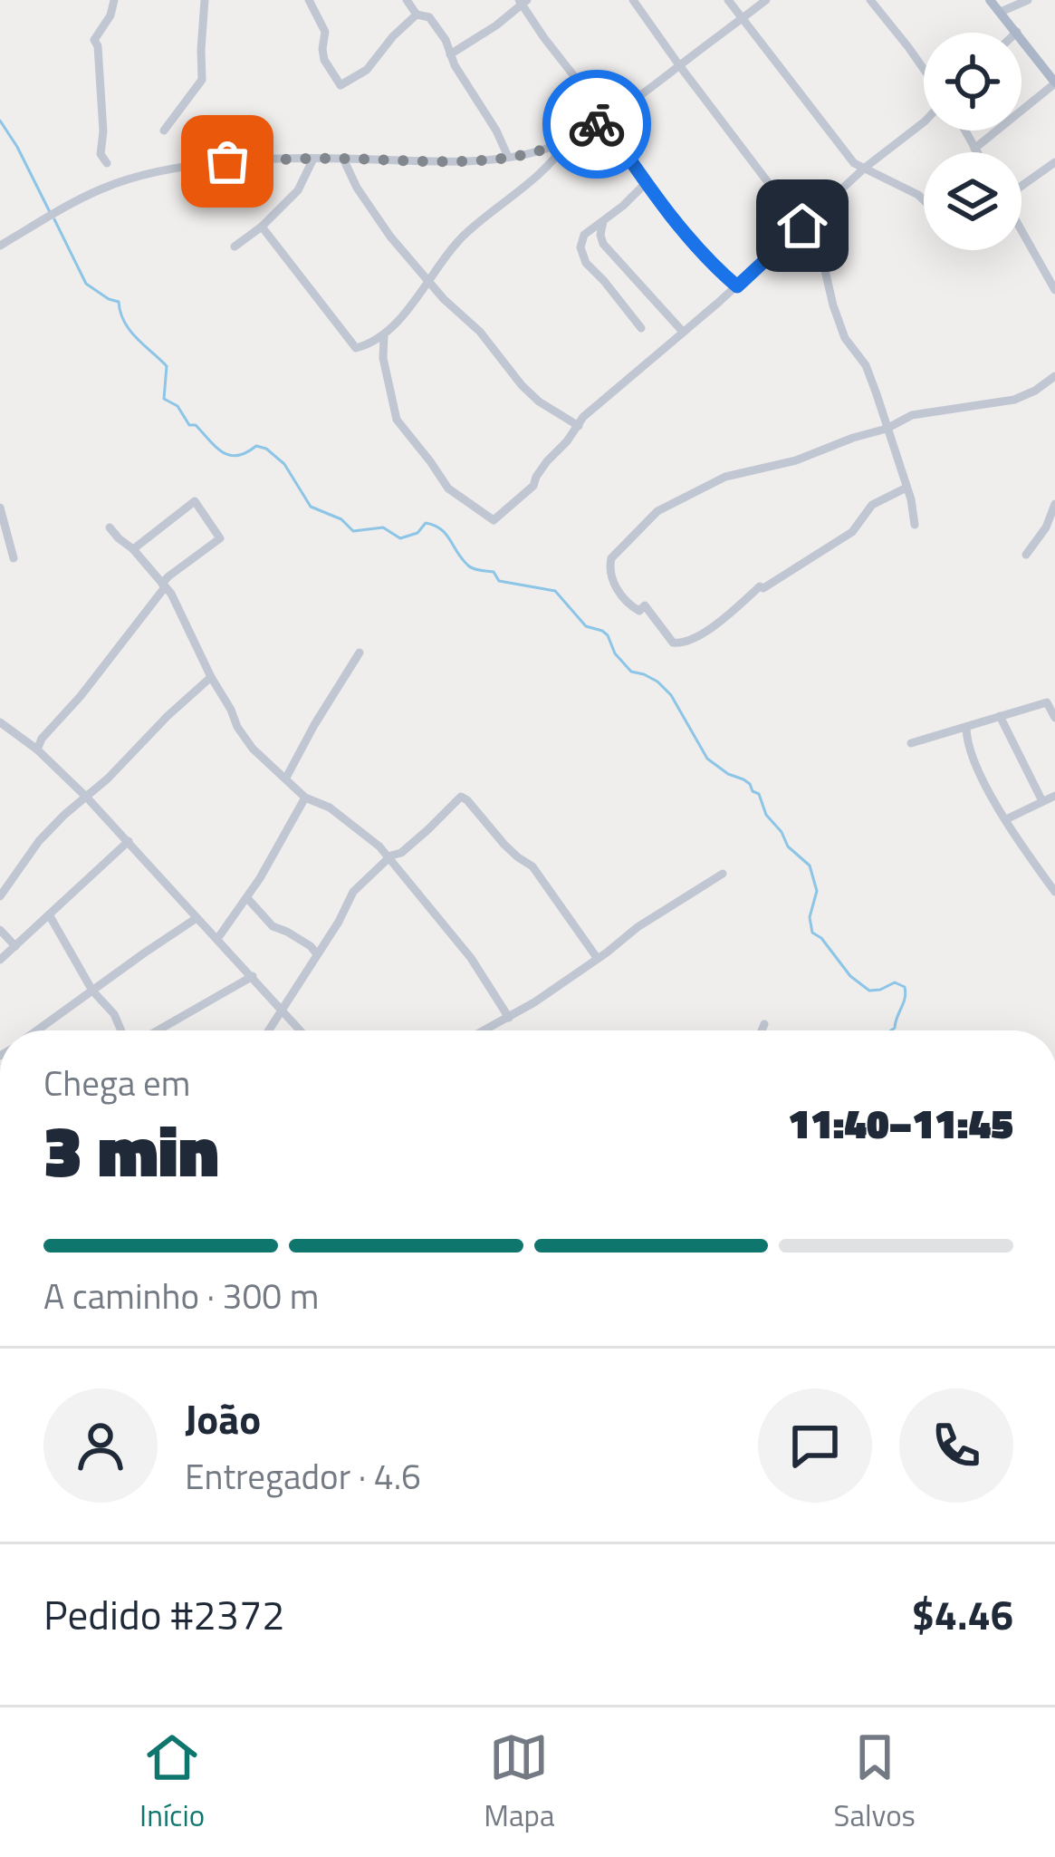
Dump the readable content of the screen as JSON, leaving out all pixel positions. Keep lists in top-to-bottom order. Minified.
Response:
{"page":{"heading":["3 min","Chega em","11:40–11:45"],"panel":["João","Entregador · 4.6","Pedido #2372","$4.46"],"bar":"A caminho · 300 m","tabs":["Início","Mapa","Salvos"]}}
